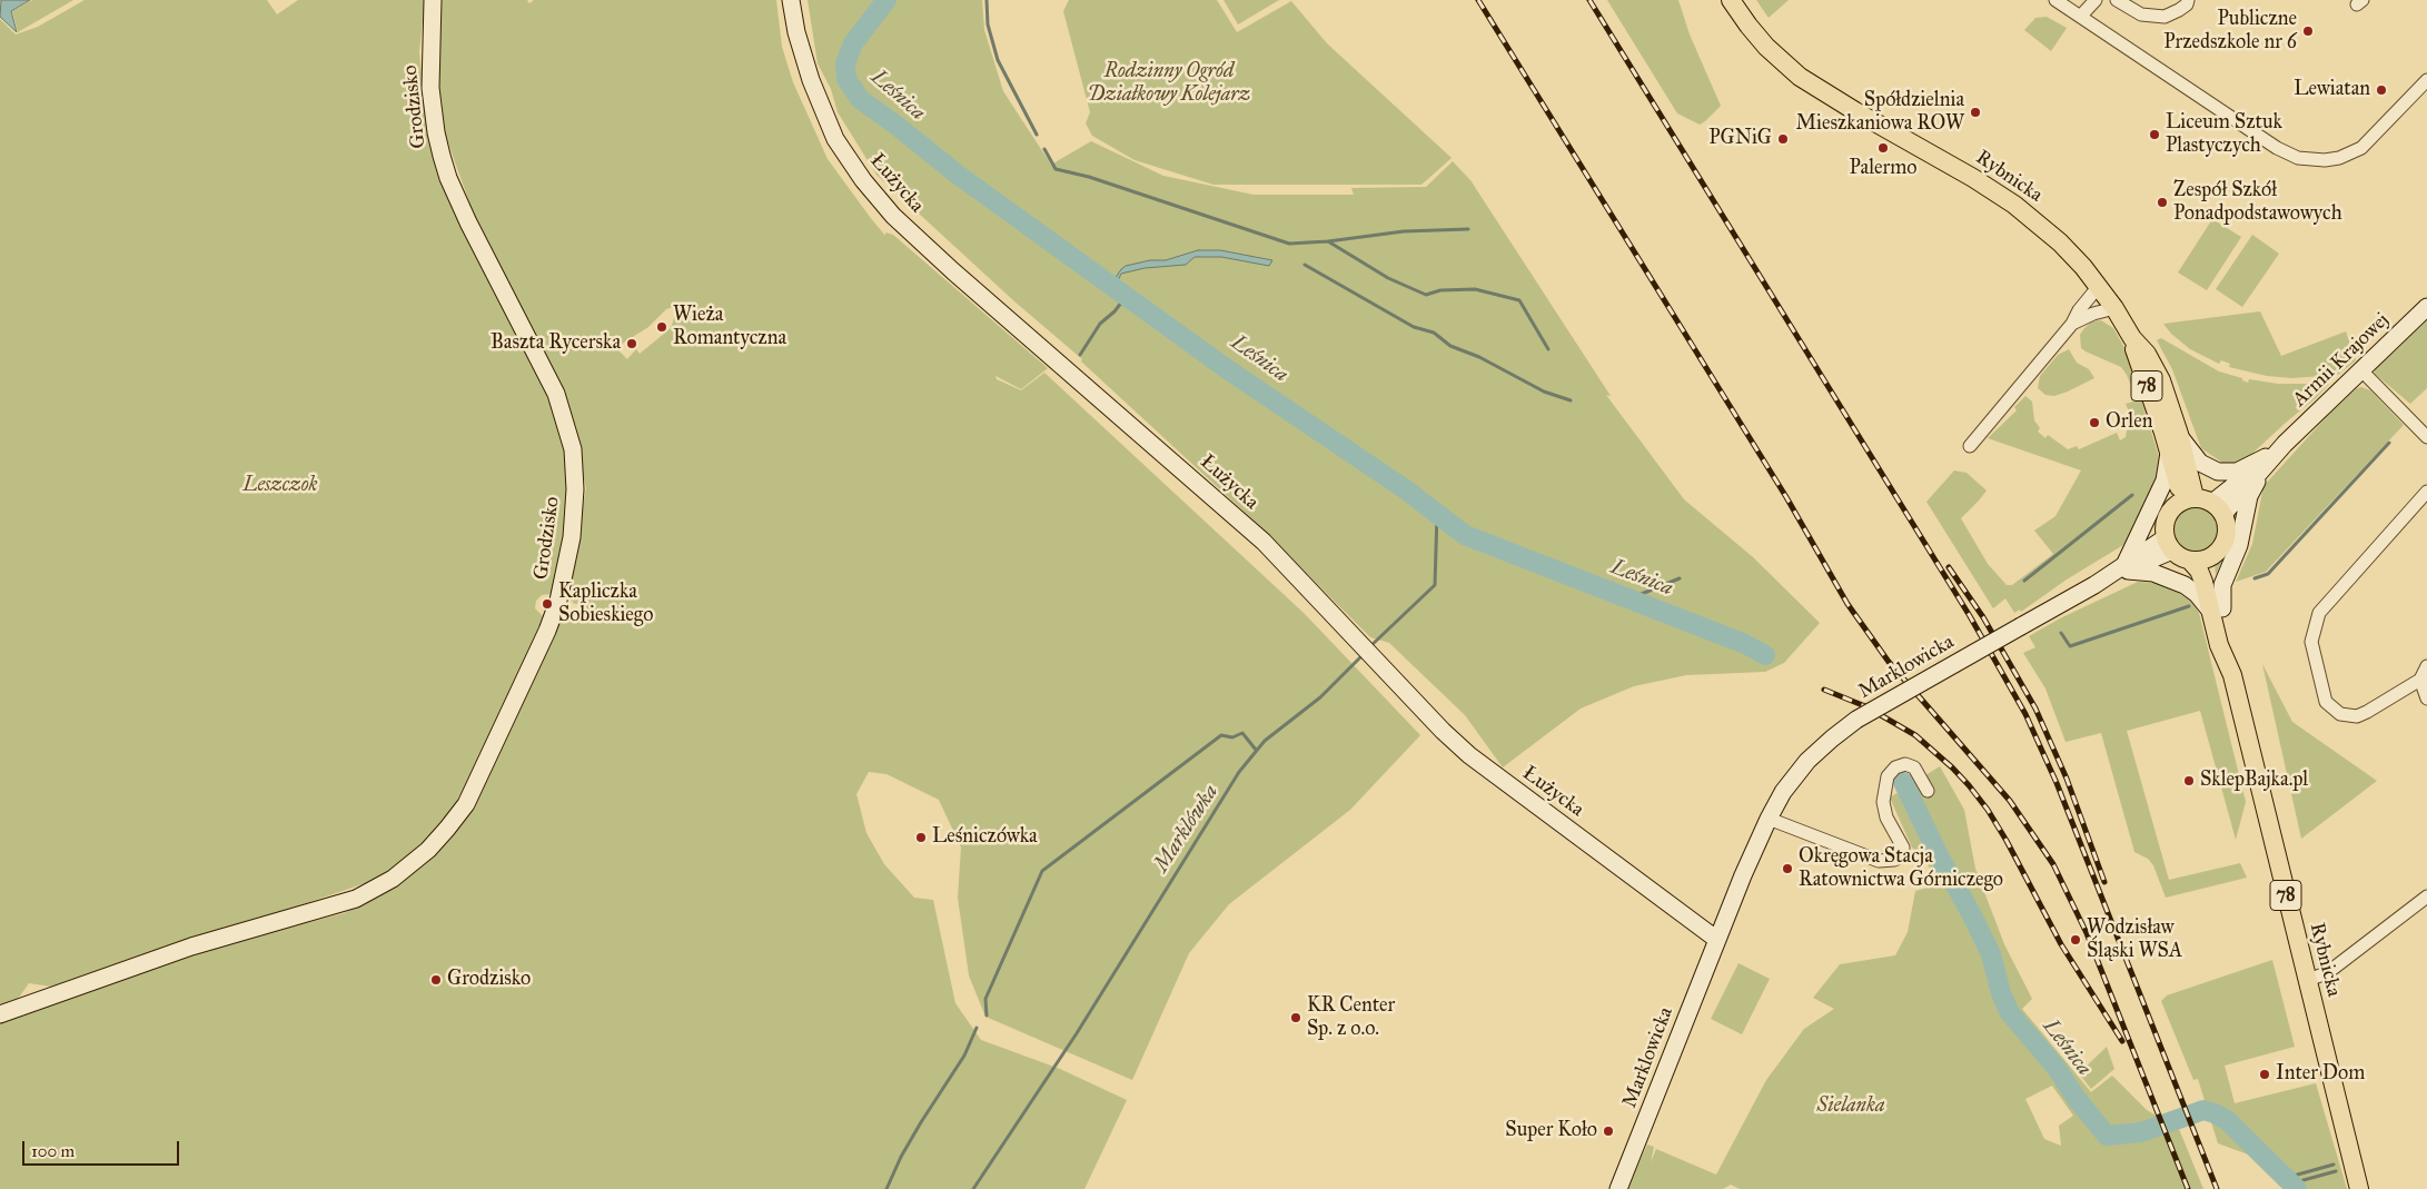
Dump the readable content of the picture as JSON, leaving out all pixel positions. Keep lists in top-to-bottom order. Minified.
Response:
{"streets":{"main road":["Grodzisko","Rybnicka","Łużycka","Armii Krajowej","78","Marklowicka"]},"crossings":[["Rybnicka","Armii Krajowej"],["Rybnicka","78"],["Rybnicka","Marklowicka"],["Łużycka","Marklowicka"],["Armii Krajowej","78"],["Armii Krajowej","Marklowicka"],["78","Marklowicka"]],"water":["Leśnica","Marklówka"],"parks":["Rodzinny Ogród Działkowy Kolejarz","Leszczok","Sielanka"],"places":["Publiczne Przedszkole nr 6","Lewiatan","Spółdzielnia Mieszkaniowa ROW","Liceum Sztuk Plastyczych","PGNiG","Palermo","Zespół Szkół Ponadpodstawowych","Wieża Romantyczna","Baszta Rycerska","Orlen","Kapliczka Sobieskiego","SklepBajka.pl","Leśniczówka","Okręgowa Stacja Ratownictwa Górniczego","Wodzisław Śląski WSA","Grodzisko","KR Center Sp. z o.o.","Inter Dom","Super Koło"],"scale_bar":"100 m"}
